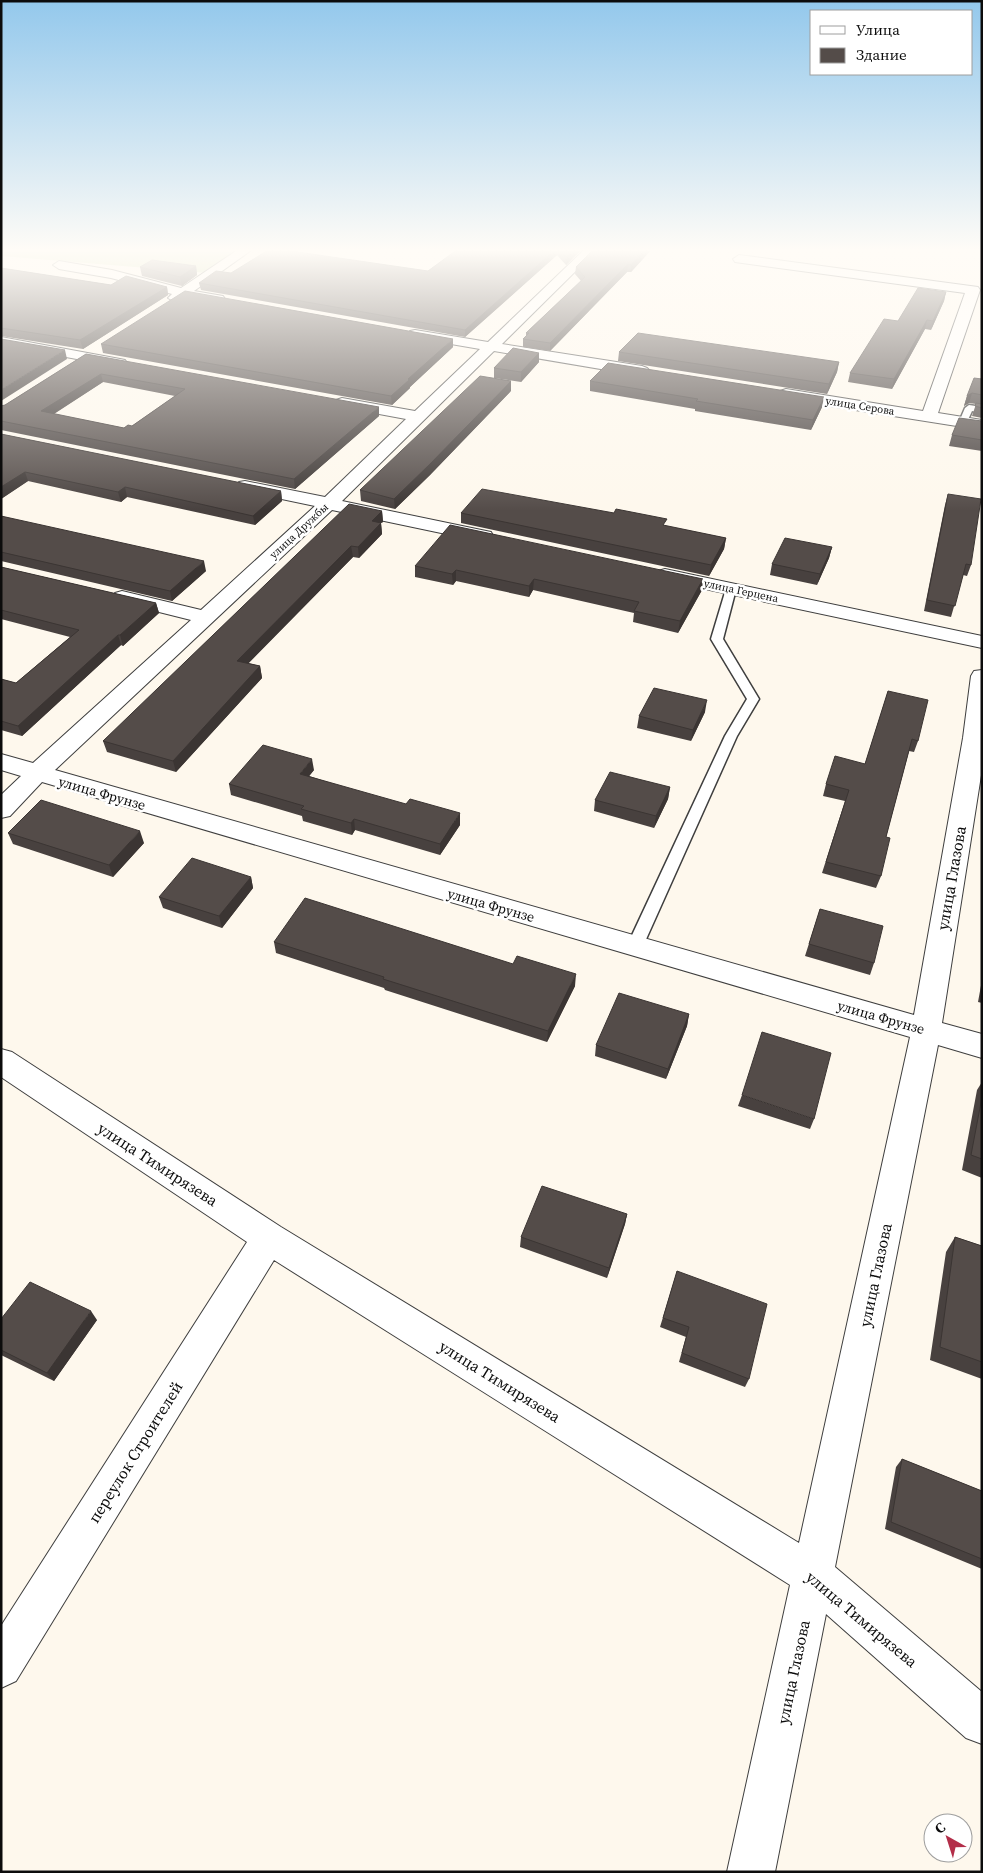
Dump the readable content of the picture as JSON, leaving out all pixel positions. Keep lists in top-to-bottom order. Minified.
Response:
{"streets":{"street":["улица Серова","улица Дружбы","улица Герцена","улица Фрунзе","улица Глазова","улица Тимирязева","переулок Строителей"]},"crossings":[["улица Дружбы","улица Фрунзе"],["улица Фрунзе","улица Глазова"],["улица Глазова","улица Тимирязева"],["улица Тимирязева","переулок Строителей"]],"legend":["Улица","Здание"],"north":"top left"}
